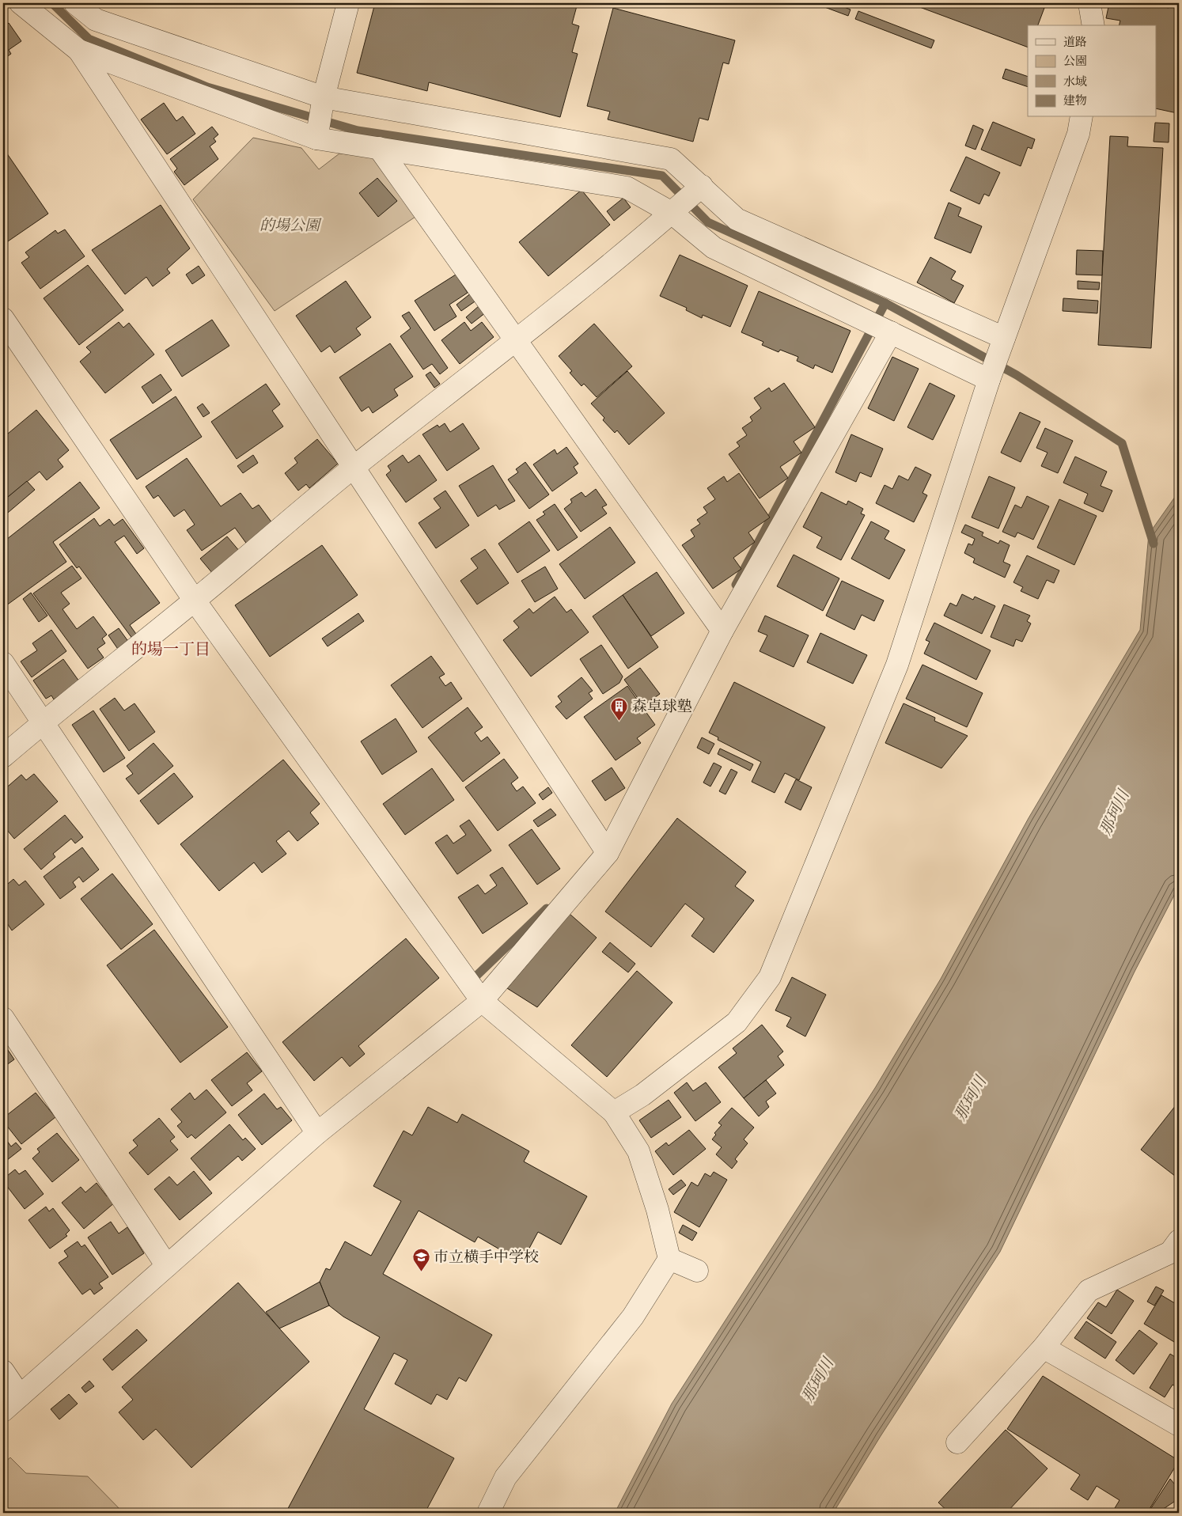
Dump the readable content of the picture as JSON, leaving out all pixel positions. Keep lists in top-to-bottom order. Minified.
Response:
{"districts":["的場一丁目"],"water":["那珂川"],"parks":["的場公園"],"places":{"building":["森卓球塾"],"school or university":["市立横手中学校"]},"legend":["道路","公園","水域","建物"]}
